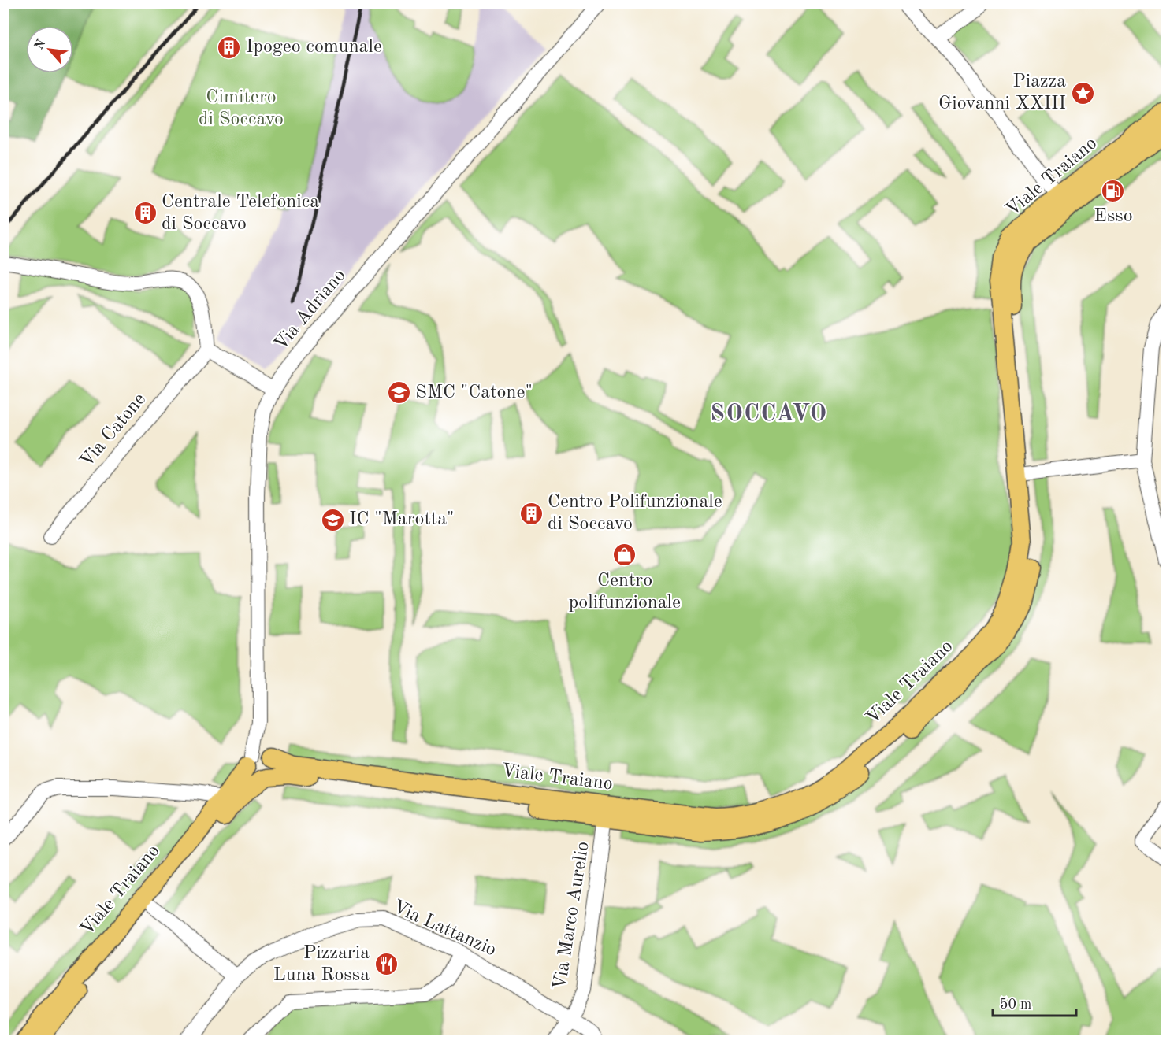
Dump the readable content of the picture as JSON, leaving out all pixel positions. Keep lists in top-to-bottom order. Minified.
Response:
{"streets":{"main road":["Viale Traiano"],"street":["Via Adriano","Via Catone","Via Marco Aurelio","Via Lattanzio"]},"crossings":[["Viale Traiano","Via Adriano"],["Viale Traiano","Via Marco Aurelio"],["Via Marco Aurelio","Via Lattanzio"]],"districts":["SOCCAVO"],"parks":["Cimitero di Soccavo"],"places":{"building":["Ipogeo comunale","Centrale Telefonica di Soccavo","Centro Polifunzionale di Soccavo"],"place":["Piazza Giovanni XXIII"],"fuel station":["Esso"],"school or university":["SMC \"Catone\"","IC \"Marotta\""],"shop":["Centro polifunzionale"],"restaurant":["Pizzaria Luna Rossa"]},"scale_bar":"50 m","north":"top left"}
